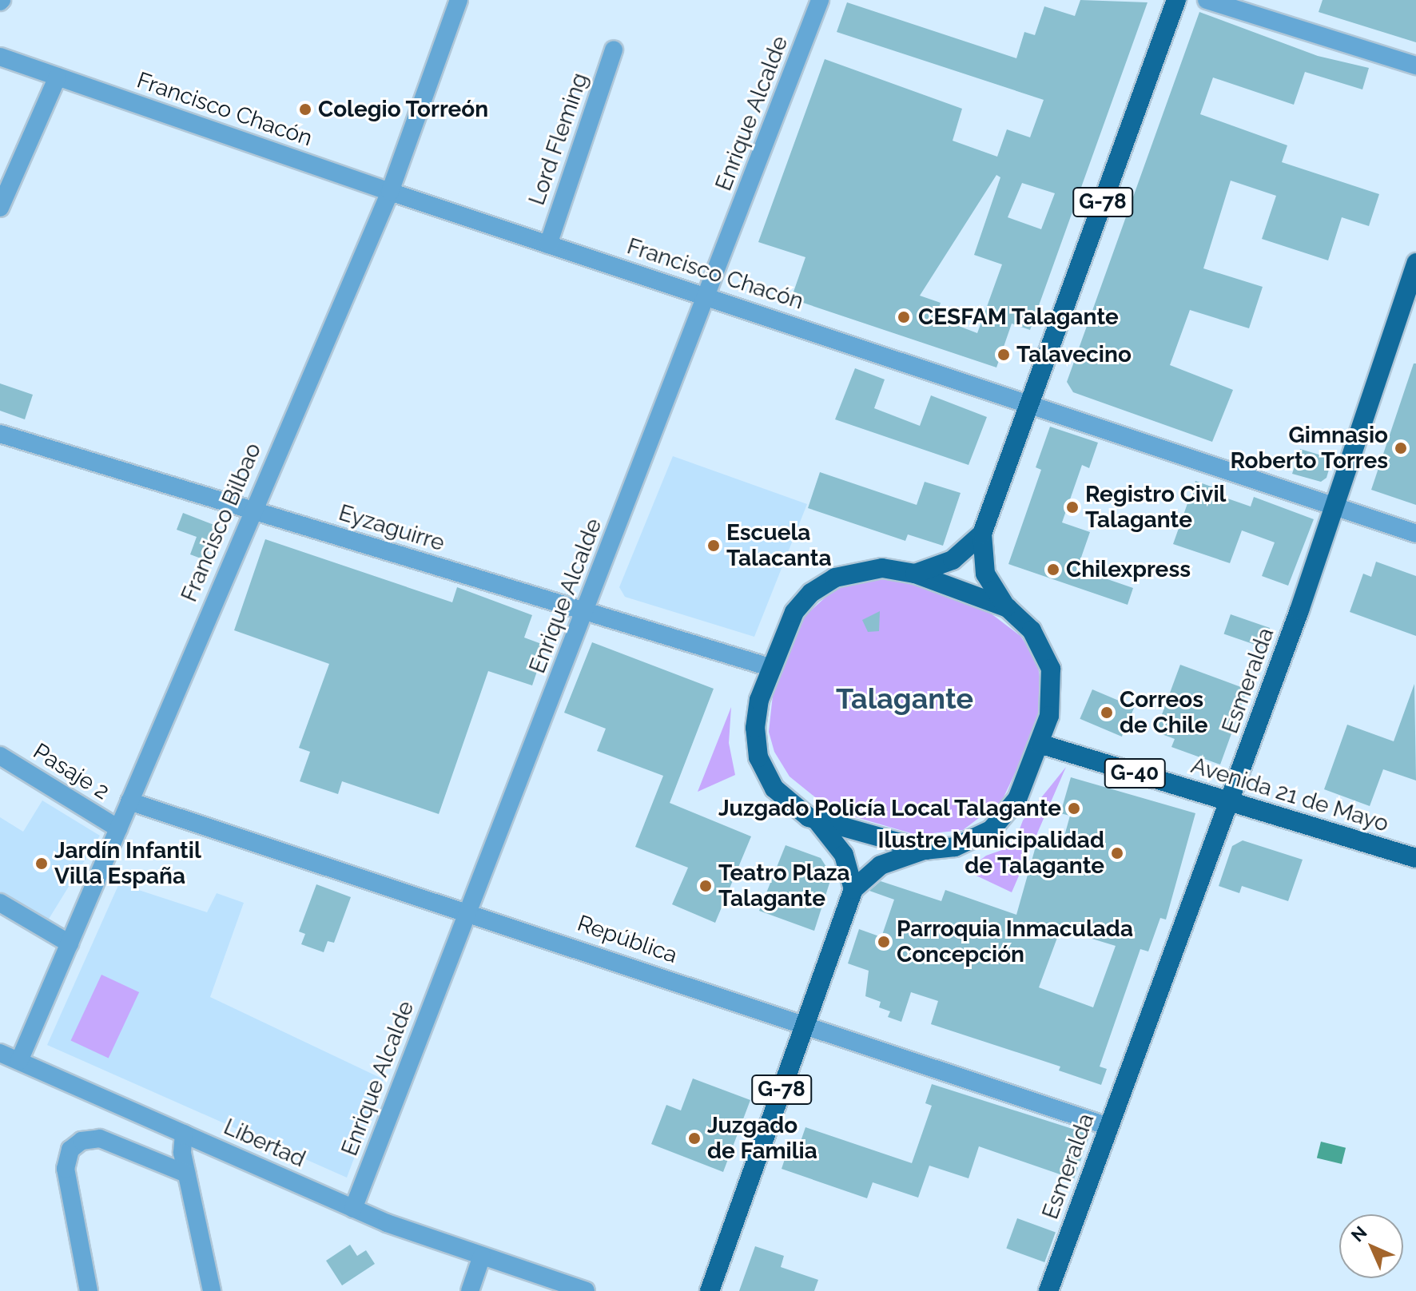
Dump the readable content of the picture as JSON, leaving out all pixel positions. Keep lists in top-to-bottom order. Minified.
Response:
{"streets":{"main road":["G-78","Esmeralda","G-40","Avenida 21 de Mayo"],"street":["Francisco Chacón","Enrique Alcalde","Lord Fleming","Francisco Bilbao","Eyzaguirre","Pasaje 2","República","Libertad"]},"crossings":[["Francisco Chacón","Enrique Alcalde"],["Francisco Chacón","Lord Fleming"],["Francisco Chacón","G-78"],["Francisco Chacón","Francisco Bilbao"],["Francisco Chacón","Esmeralda"],["Enrique Alcalde","Eyzaguirre"],["Enrique Alcalde","República"],["Enrique Alcalde","Libertad"],["G-78","Eyzaguirre"],["G-78","Avenida 21 de Mayo"],["G-78","República"],["Francisco Bilbao","Eyzaguirre"],["Francisco Bilbao","Pasaje 2"],["Francisco Bilbao","República"],["Francisco Bilbao","Libertad"],["Esmeralda","Avenida 21 de Mayo"],["Esmeralda","República"]],"districts":["Talagante"],"places":["Colegio Torreón","CESFAM Talagante","Talavecino","Gimnasio Roberto Torres","Registro Civil Talagante","Escuela Talacanta","Chilexpress","Correos de Chile","Juzgado Policía Local Talagante","Ilustre Municipalidad de Talagante","Jardín Infantil Villa España","Teatro Plaza Talagante","Parroquia Inmaculada Concepción","Juzgado de Familia"],"north":"top left"}
